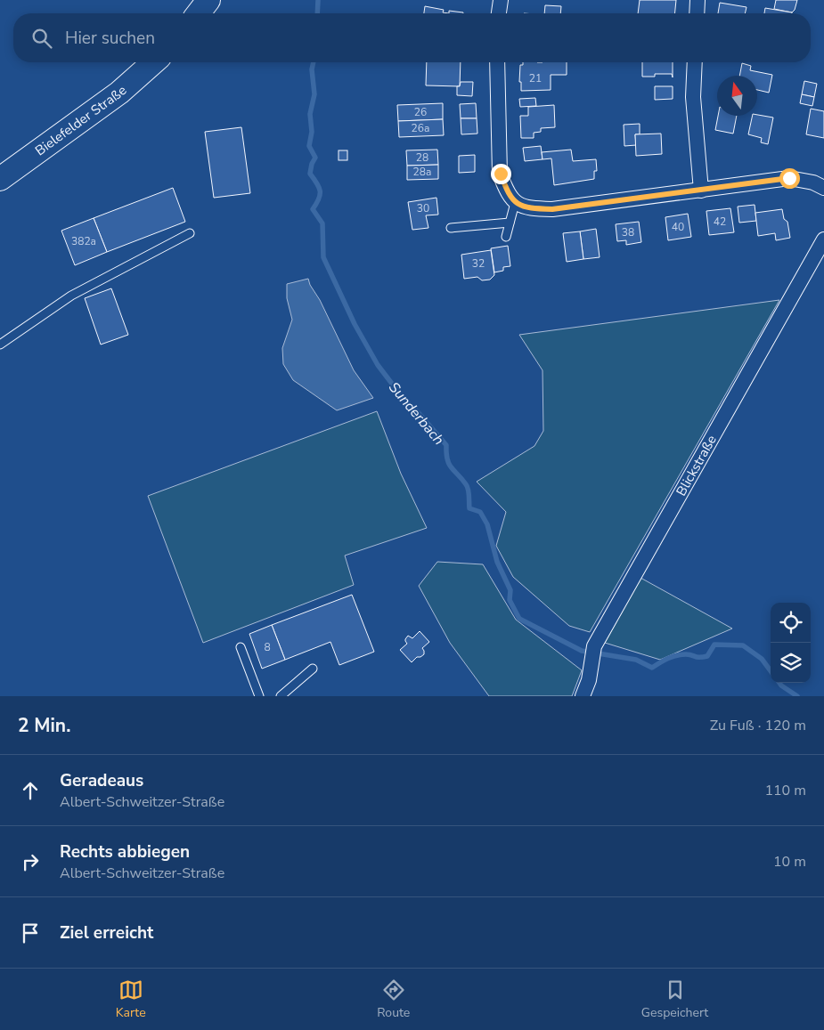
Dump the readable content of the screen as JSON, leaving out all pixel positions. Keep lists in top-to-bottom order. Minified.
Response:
{"streets":{"main road":["Bielefelder Straße"],"street":["Blickstraße"]},"water":["Sunderbach"],"house_numbers":["21","26","26a","28","28a","30","42","40","38","382a","32","8"],"north":"top","page":{"search":"Hier suchen","heading":["2 Min.","Zu Fuß · 120 m"],"list":[["Geradeaus","Albert-Schweitzer-Straße","110 m"],["Rechts abbiegen","Albert-Schweitzer-Straße","10 m"],"Ziel erreicht"],"nav":["Karte","Route","Gespeichert"]}}
